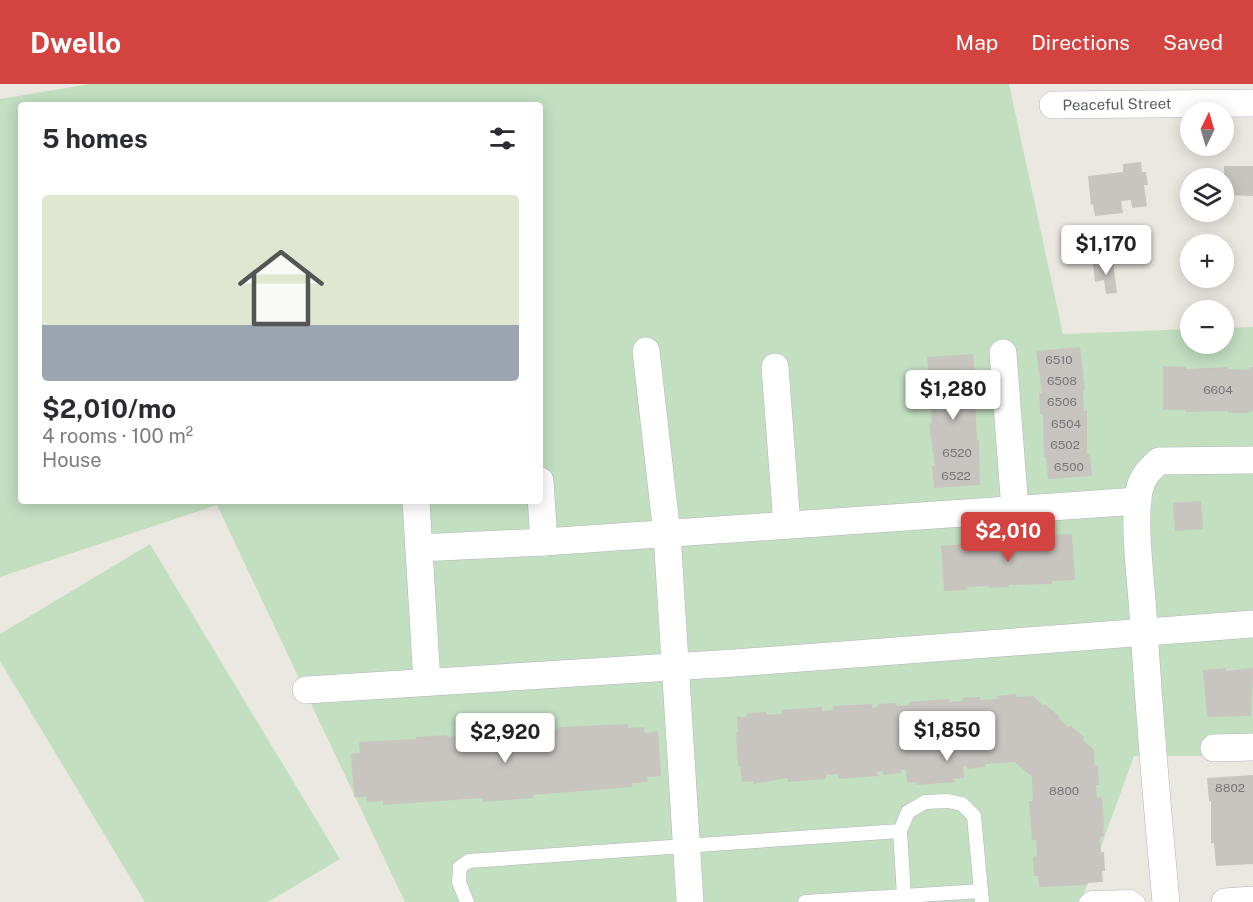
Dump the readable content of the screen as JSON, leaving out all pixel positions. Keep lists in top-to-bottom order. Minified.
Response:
{"streets":{"street":["Peaceful Street"]},"house_numbers":["6510","6508","6604","6506","6504","6502","6520","6500","6522","8802","8800"],"north":"top","page":{"header":"Dwello","nav":["Map","Directions","Saved"],"map_buttons":["+","−"],"heading":"5 homes","list":[{"name":"$2,010/mo","note":"4 rooms · 100 m² · House"}],"price":["$1,170","$1,280","$2,010","$1,850","$2,920"]}}
